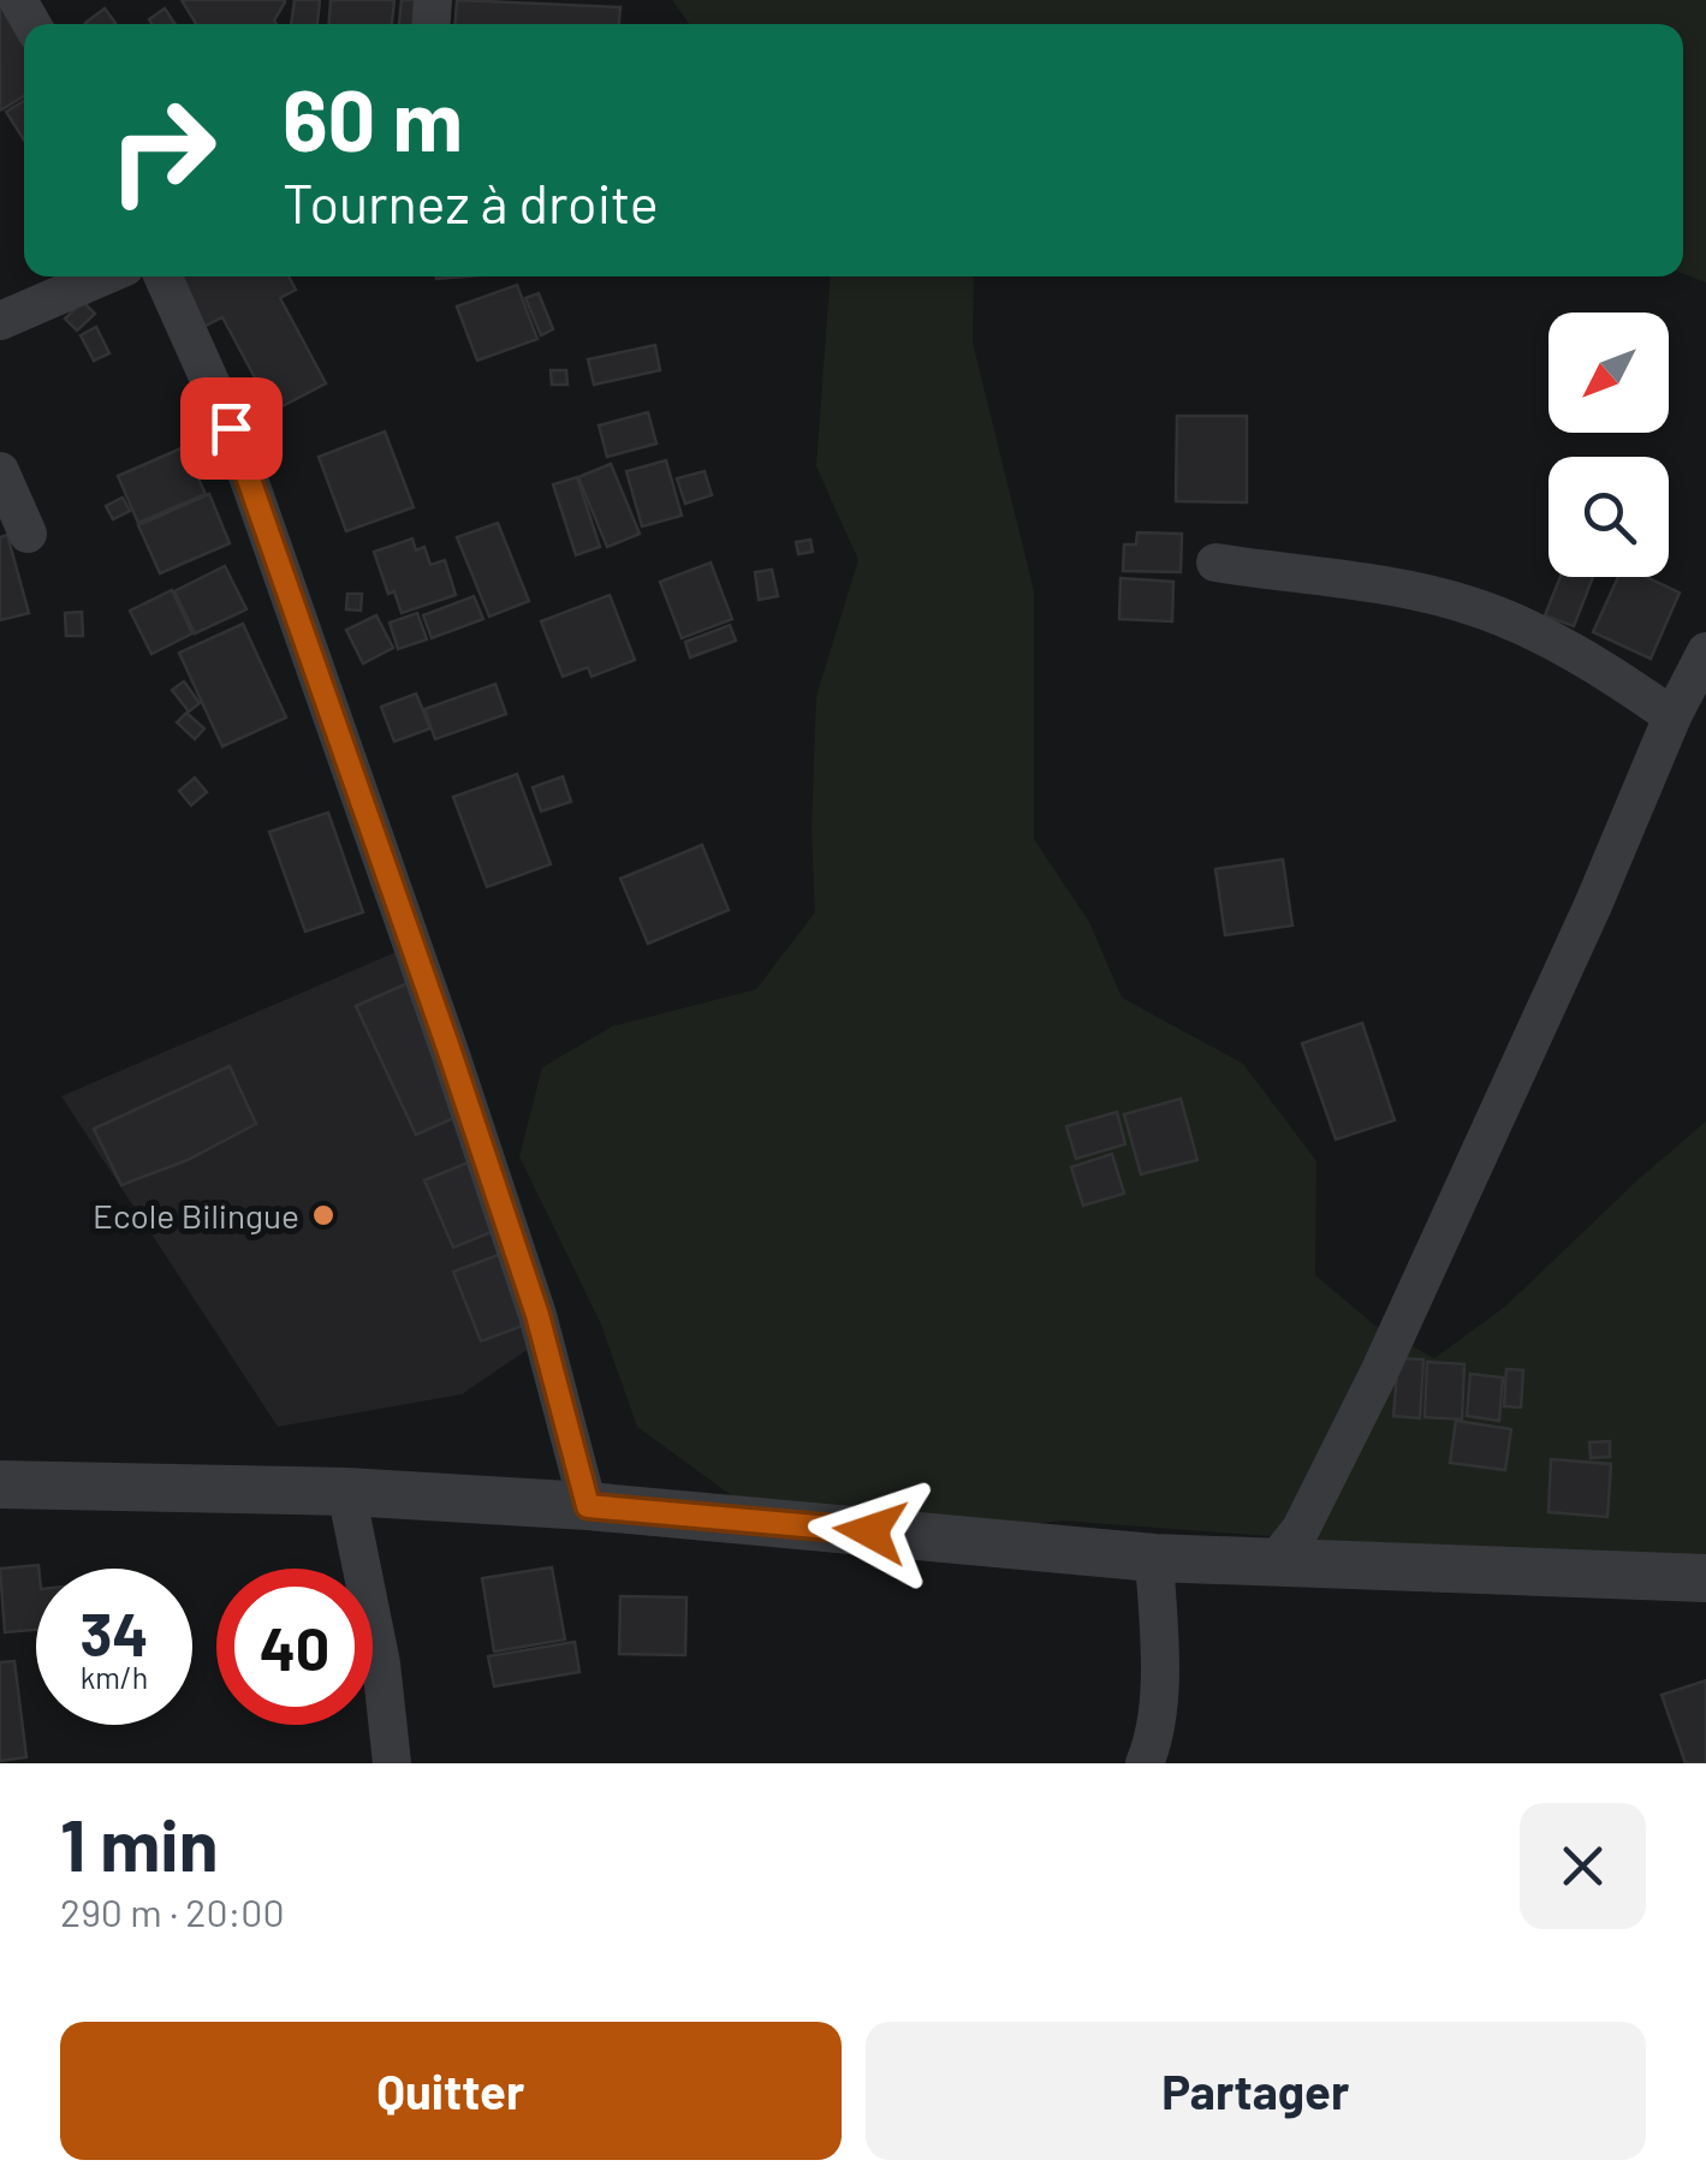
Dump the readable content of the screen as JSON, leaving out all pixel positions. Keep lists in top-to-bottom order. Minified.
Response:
{"places":["Ecole Bilingue"],"north":"bottom left","page":{"turn":["60 m","Tournez à droite"],"speed":"34 km/h","limit":"40","heading":["1 min","290 m · 20:00"],"buttons":["Quitter","Partager"]}}
